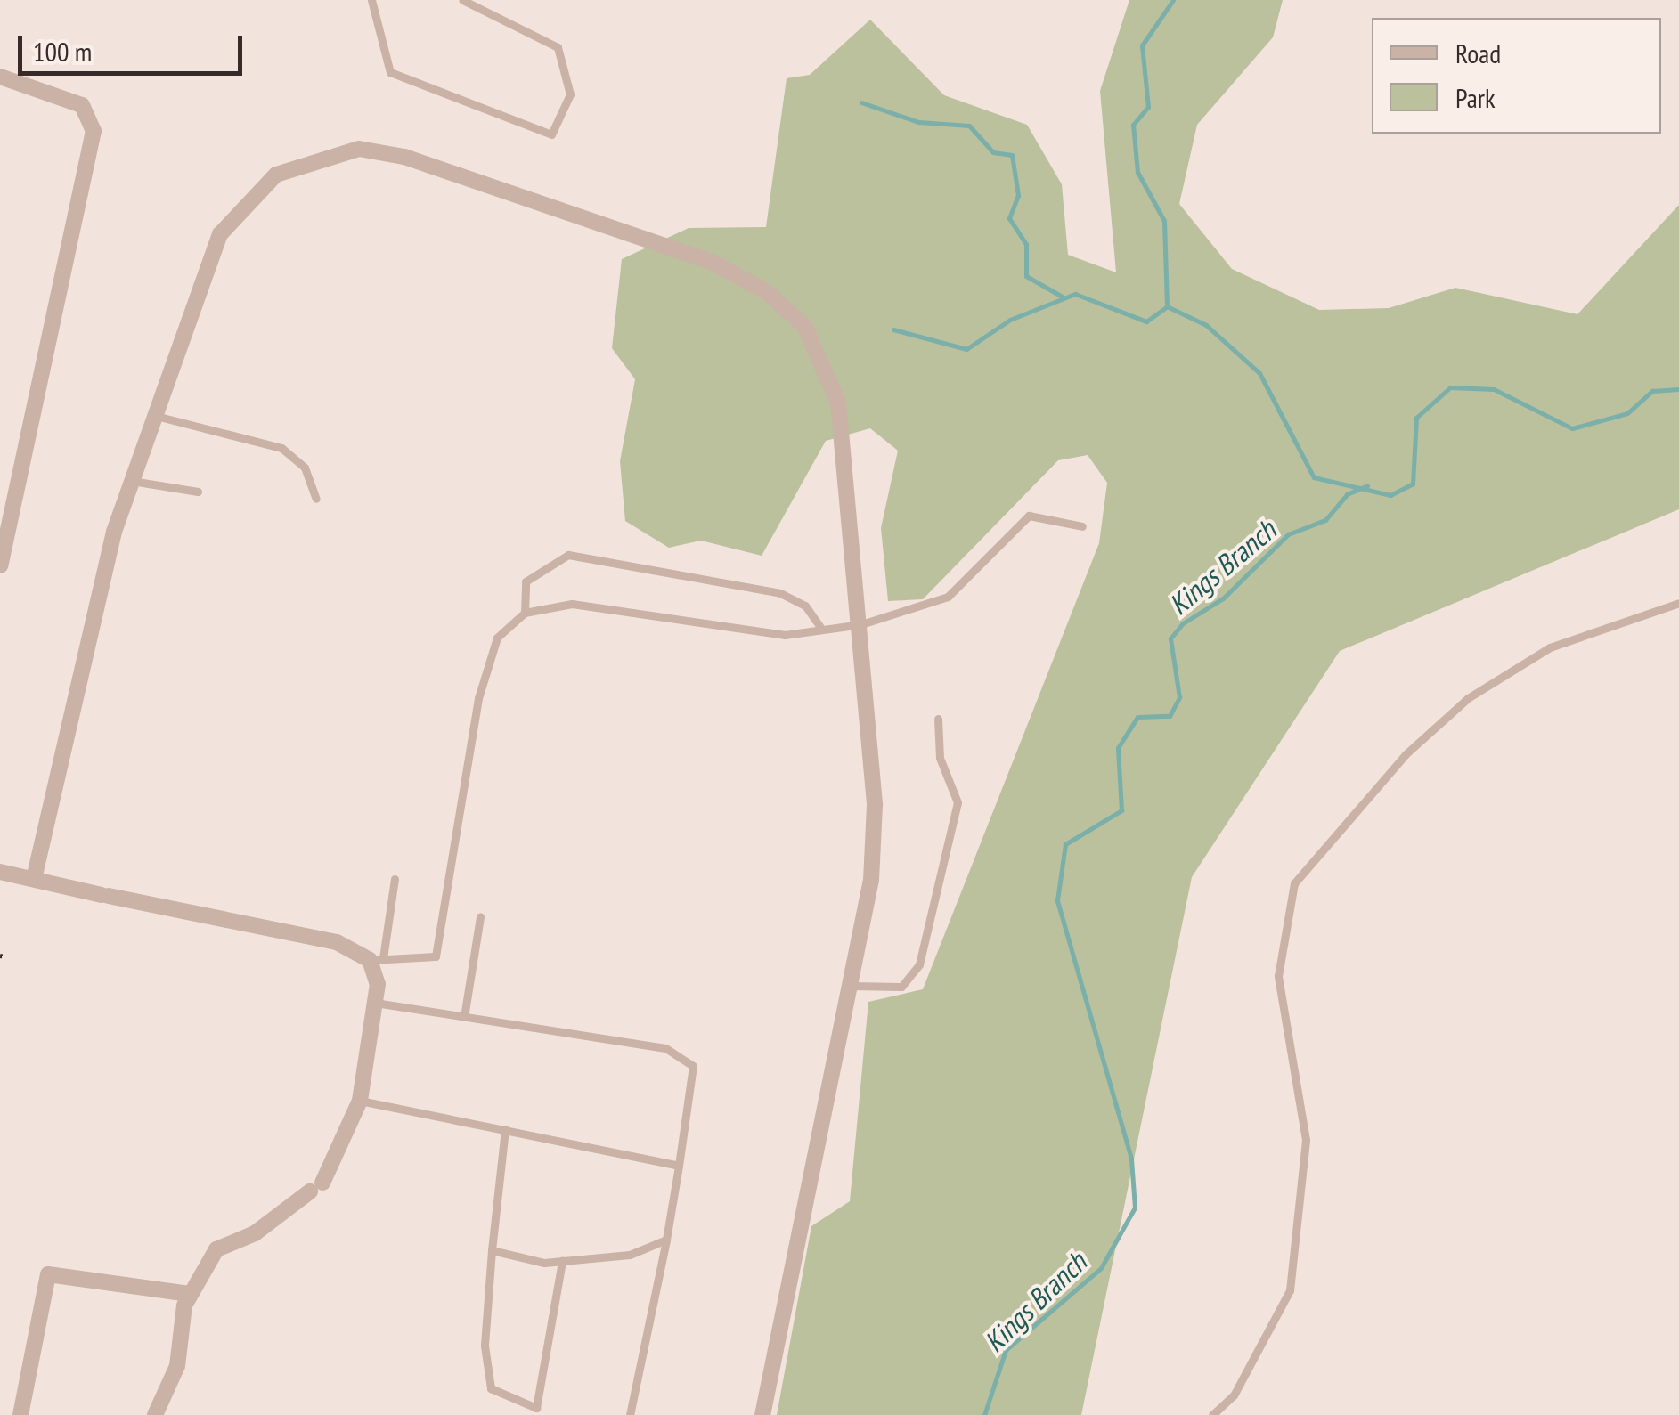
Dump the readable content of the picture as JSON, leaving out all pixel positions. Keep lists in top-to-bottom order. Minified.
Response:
{"water":["Kings Branch"],"legend":["Road","Park"],"scale_bar":"100 m"}
